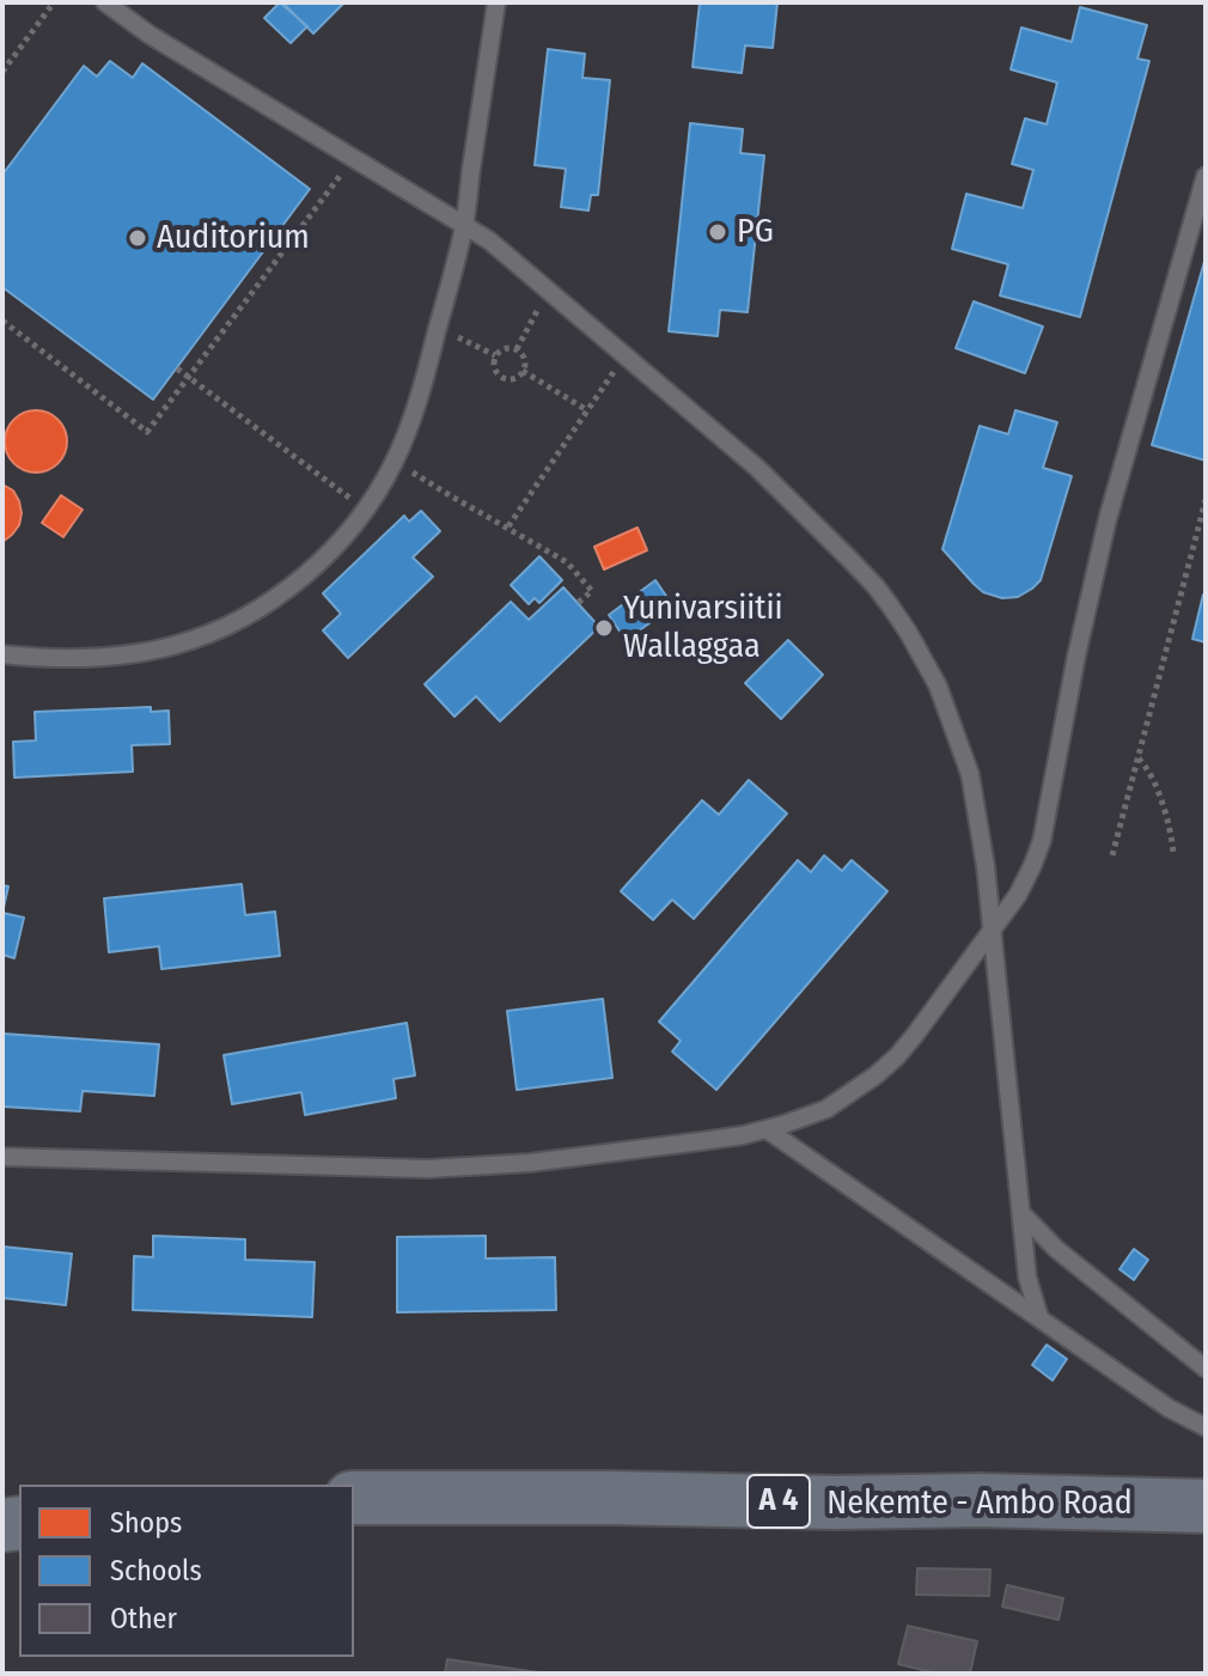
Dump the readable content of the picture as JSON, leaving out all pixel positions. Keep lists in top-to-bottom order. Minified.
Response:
{"streets":{"highway":["A 4","Nekemte - Ambo Road"]},"places":["PG","Auditorium","Yunivarsiitii Wallaggaa"],"legend":["Shops","Schools","Other"]}
